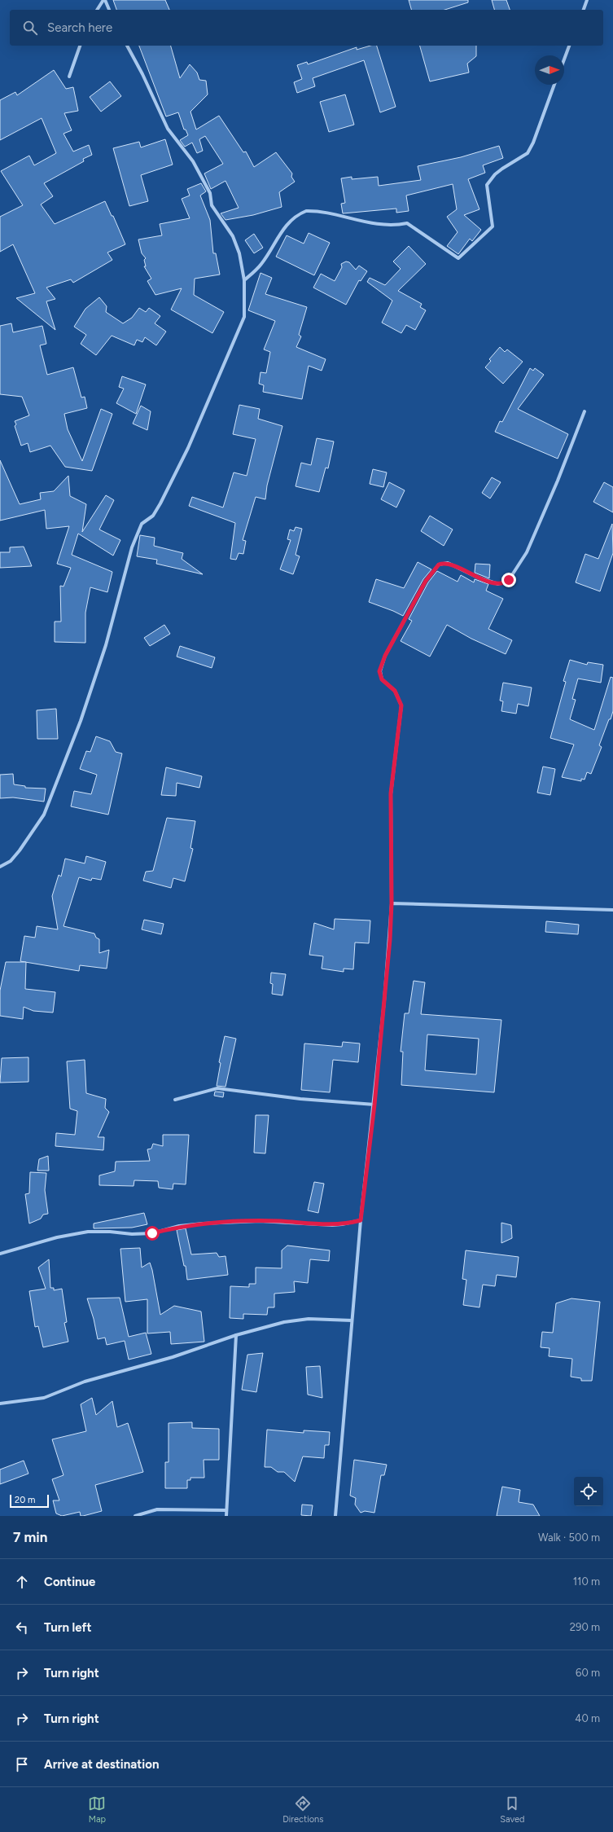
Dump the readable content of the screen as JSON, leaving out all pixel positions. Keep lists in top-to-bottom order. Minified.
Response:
{"scale_bar":"20 m","north":"right","page":{"search":"Search here","scale":"20 m","heading":["7 min","Walk · 500 m"],"list":[["Continue","110 m"],["Turn left","290 m"],["Turn right","60 m"],["Turn right","40 m"],"Arrive at destination"],"nav":["Map","Directions","Saved"]}}
